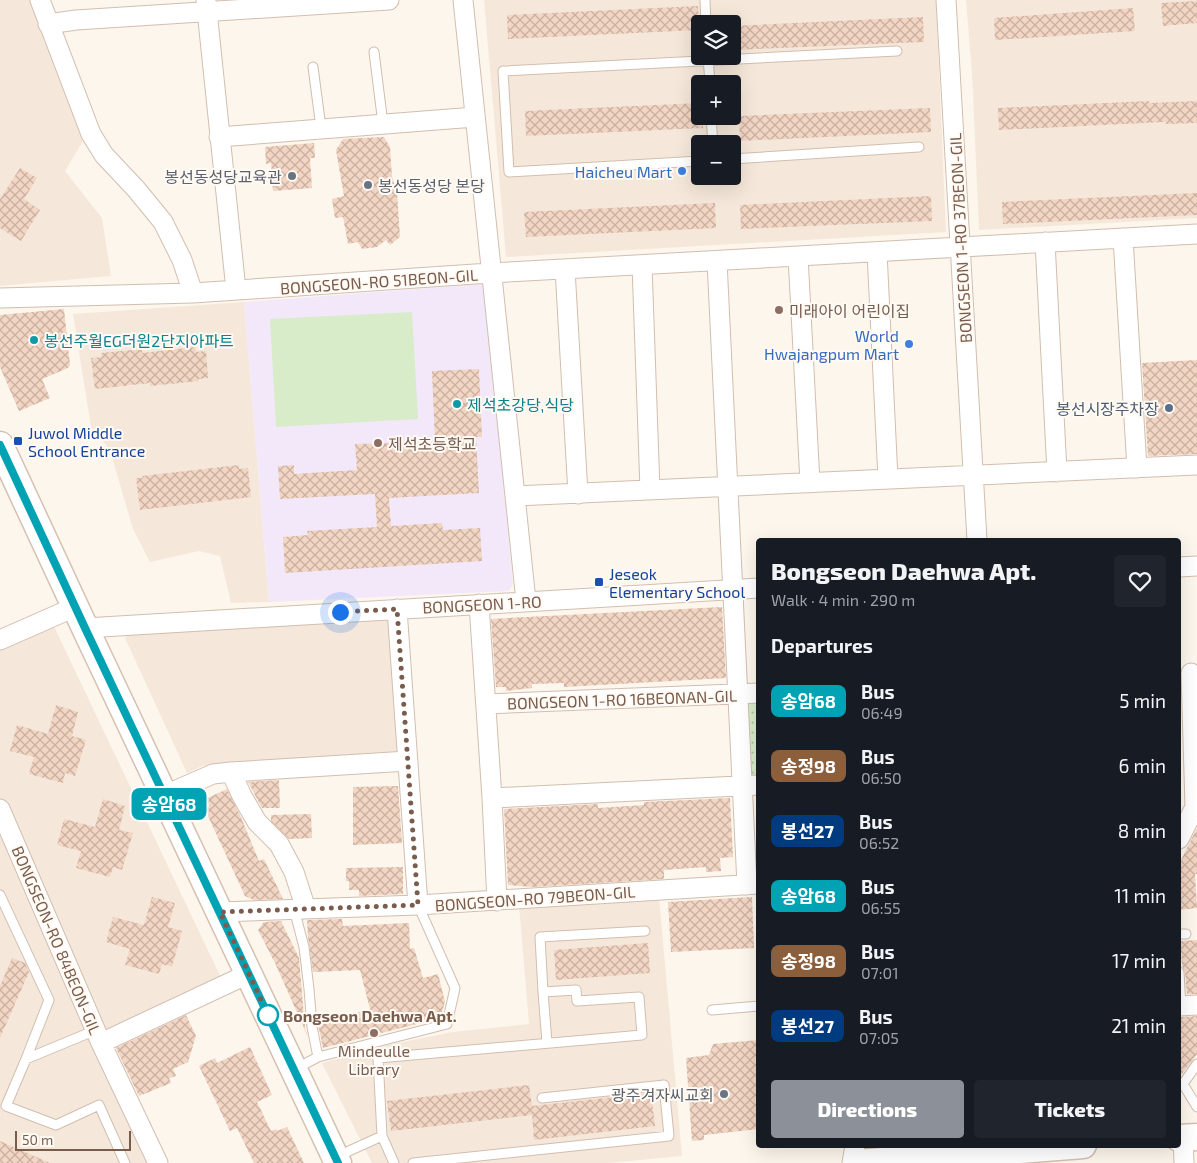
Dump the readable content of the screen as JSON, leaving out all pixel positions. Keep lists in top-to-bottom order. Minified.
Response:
{"streets":{"street":["BONGSEON 1-RO 37BEON-GIL","BONGSEON-RO 51BEON-GIL","BONGSEON 1-RO","BONGSEON 1-RO 16BEONAN-GIL","BONGSEON-RO 79BEON-GIL","BONGSEON-RO 84BEON-GIL"]},"crossings":[["BONGSEON 1-RO 37BEON-GIL","BONGSEON-RO 51BEON-GIL"]],"places":{"other":["Haicheu Mart","봉선동성당교육관","봉선동성당 본당","미래아이 어린이집","봉선주월EG더원2단지아파트","World Hwajangpum Mart","제석초강당,식당","봉선시장주차장","제석초등학교","Bongseon Daehwa Apt.","Mindeulle Library","광주겨자씨교회"],"transit":["Juwol Middle School Entrance","Jeseok Elementary School"]},"lines":["bus line 송암68"],"scale_bar":"50 m","page":{"on_map":"송암68","map_buttons":["+","−"],"heading":[["Bongseon Daehwa Apt.","Walk · 4 min · 290 m"],"Departures"],"list":[{"mark":"송암68","name":"Bus","note":"06:49","value":"5 min"},{"mark":"송정98","name":"Bus","note":"06:50","value":"6 min"},{"mark":"봉선27","name":"Bus","note":"06:52","value":"8 min"},{"mark":"송암68","name":"Bus","note":"06:55","value":"11 min"},{"mark":"송정98","name":"Bus","note":"07:01","value":"17 min"},{"mark":"봉선27","name":"Bus","note":"07:05","value":"21 min"}],"buttons":["Directions","Tickets"],"scale":"50 m"}}
